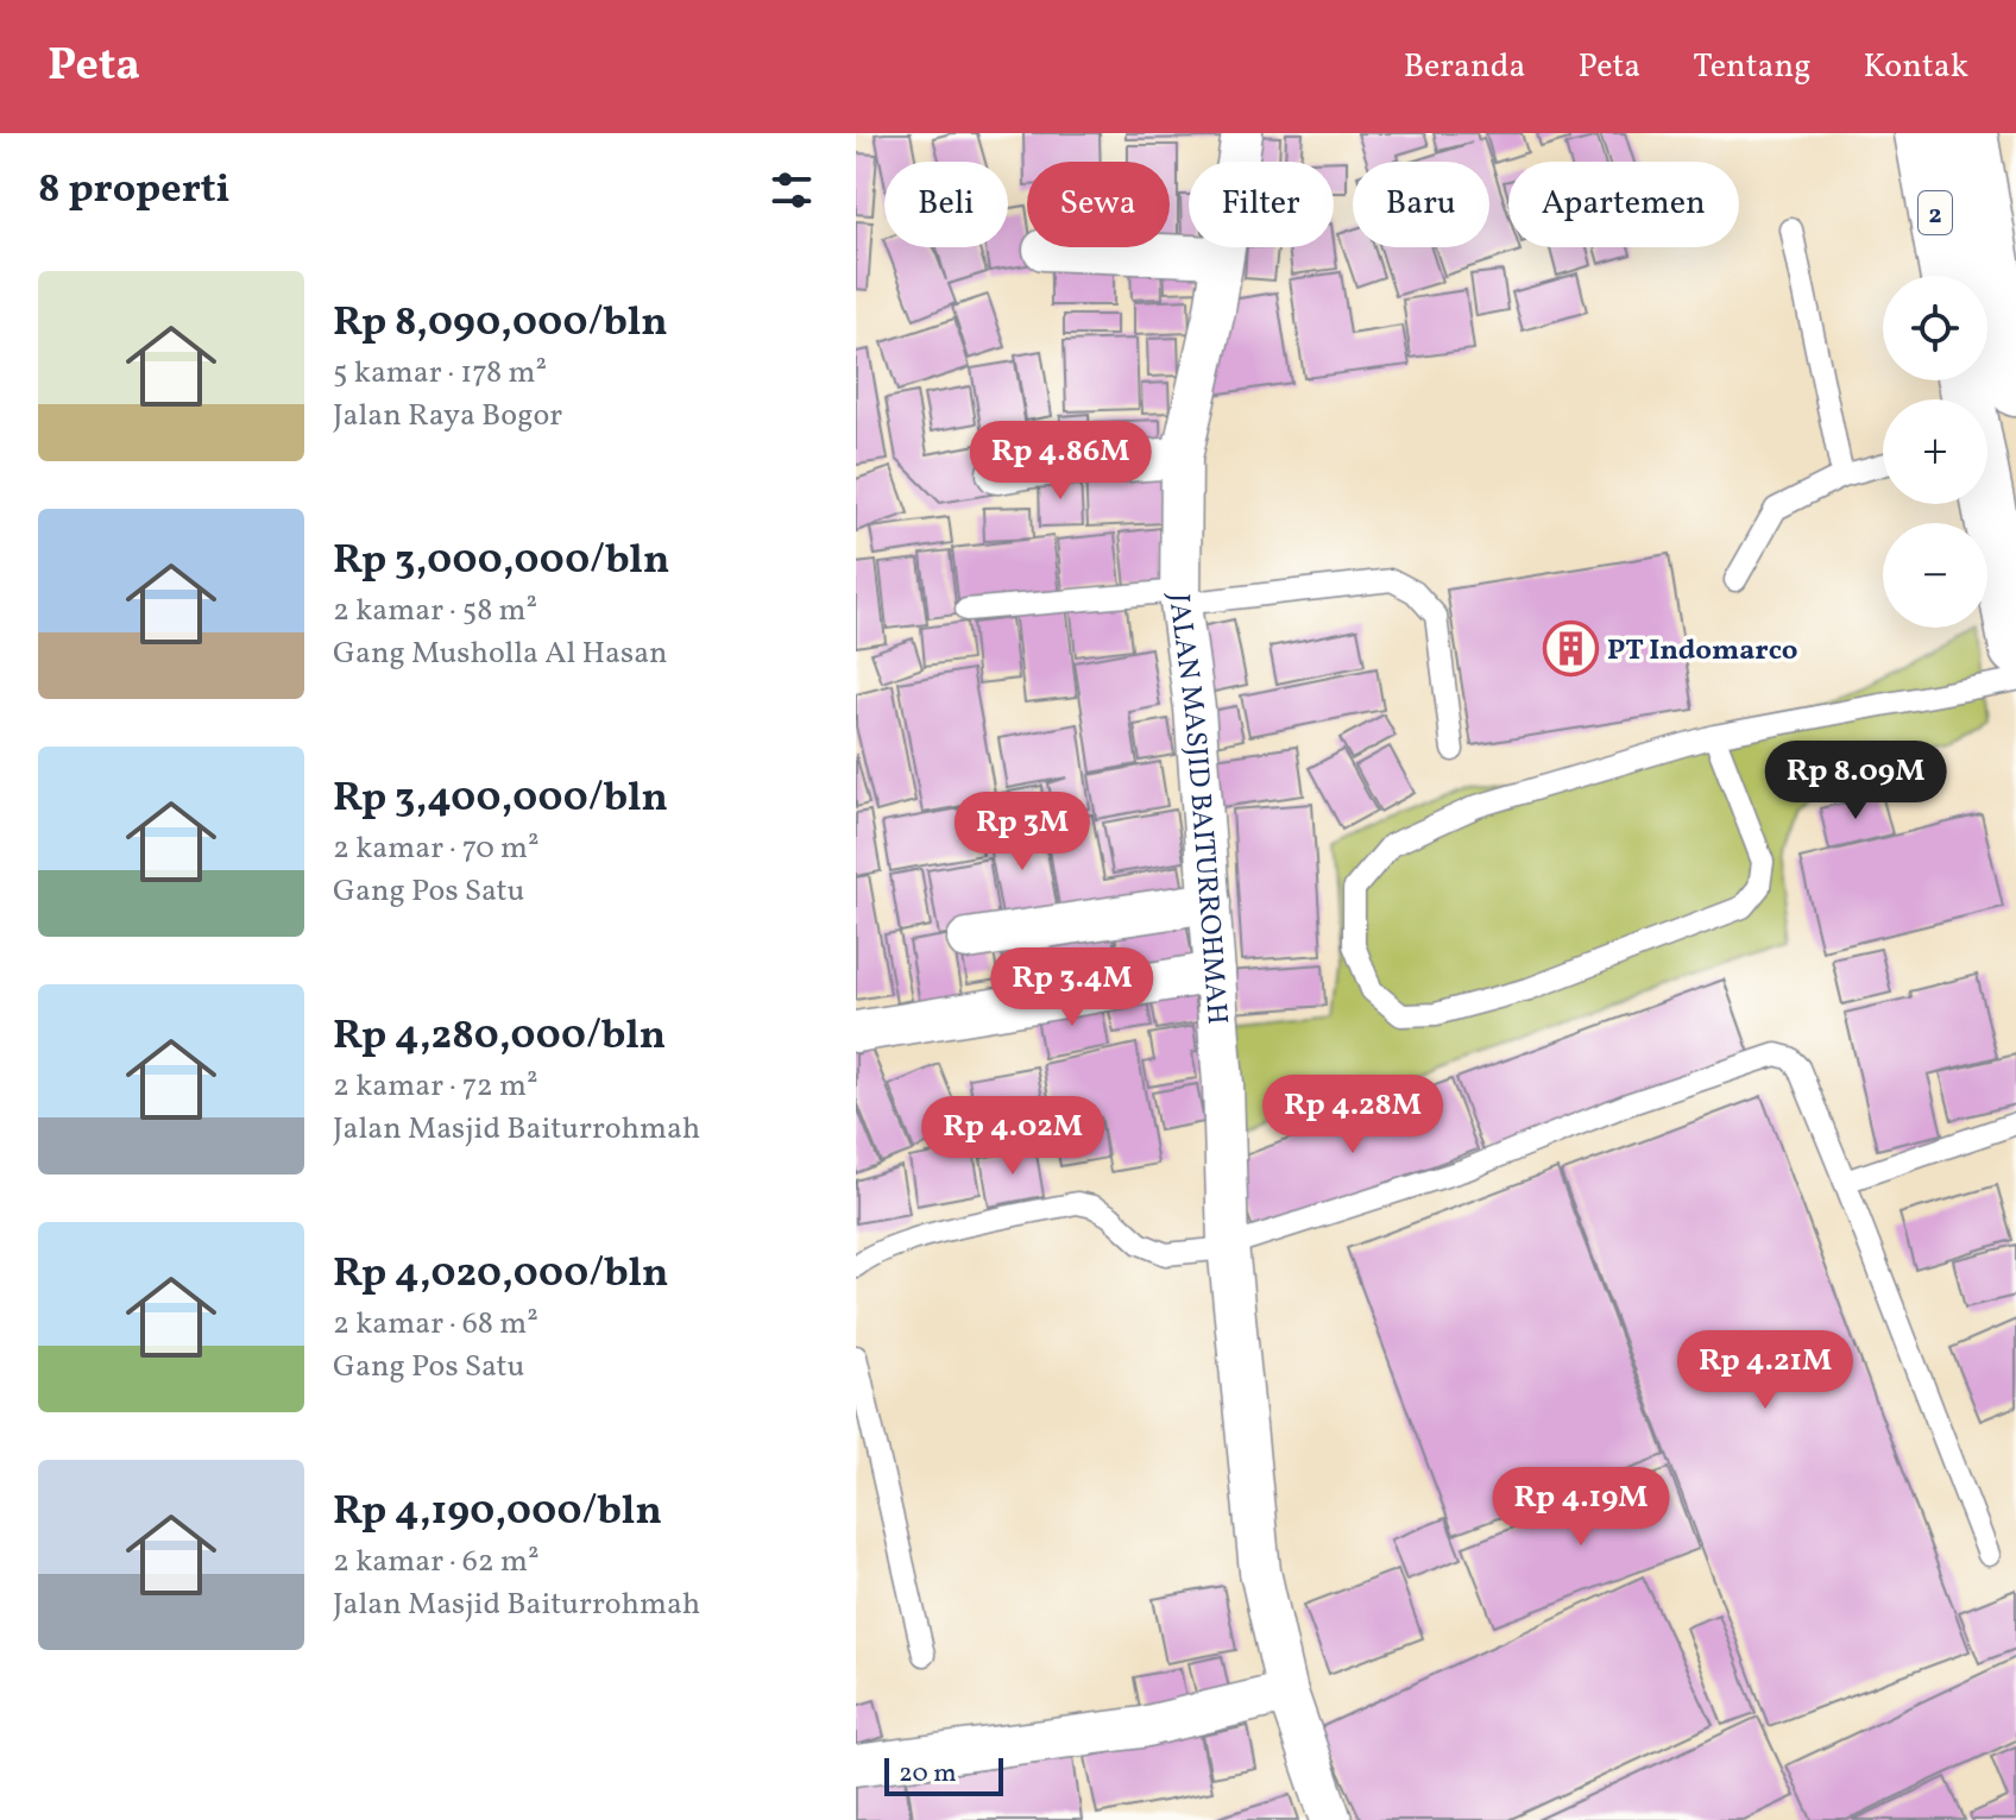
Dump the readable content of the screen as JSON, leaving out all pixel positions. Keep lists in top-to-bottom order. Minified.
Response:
{"streets":{"highway":["2"],"street":["JALAN MASJID BAITURROHMAH"]},"places":{"building":["PT Indomarco"]},"scale_bar":"20 m","page":{"header":"Peta","nav":["Beranda","Peta","Tentang","Kontak"],"heading":"8 properti","chip":["Beli","Sewa","Filter","Baru","Apartemen"],"list":[{"name":"Rp 8,090,000/bln","note":"5 kamar · 178 m² · Jalan Raya Bogor"},{"name":"Rp 3,000,000/bln","note":"2 kamar · 58 m² · Gang Musholla Al Hasan"},{"name":"Rp 3,400,000/bln","note":"2 kamar · 70 m² · Gang Pos Satu"},{"name":"Rp 4,280,000/bln","note":"2 kamar · 72 m² · Jalan Masjid Baiturrohmah"},{"name":"Rp 4,020,000/bln","note":"2 kamar · 68 m² · Gang Pos Satu"},{"name":"Rp 4,190,000/bln","note":"2 kamar · 62 m² · Jalan Masjid Baiturrohmah"}],"map_buttons":["+","−"],"price":["Rp 4.86M","Rp 8.09M","Rp 3M","Rp 3.4M","Rp 4.28M","Rp 4.02M","Rp 4.21M","Rp 4.19M"],"scale":"20 m"}}
